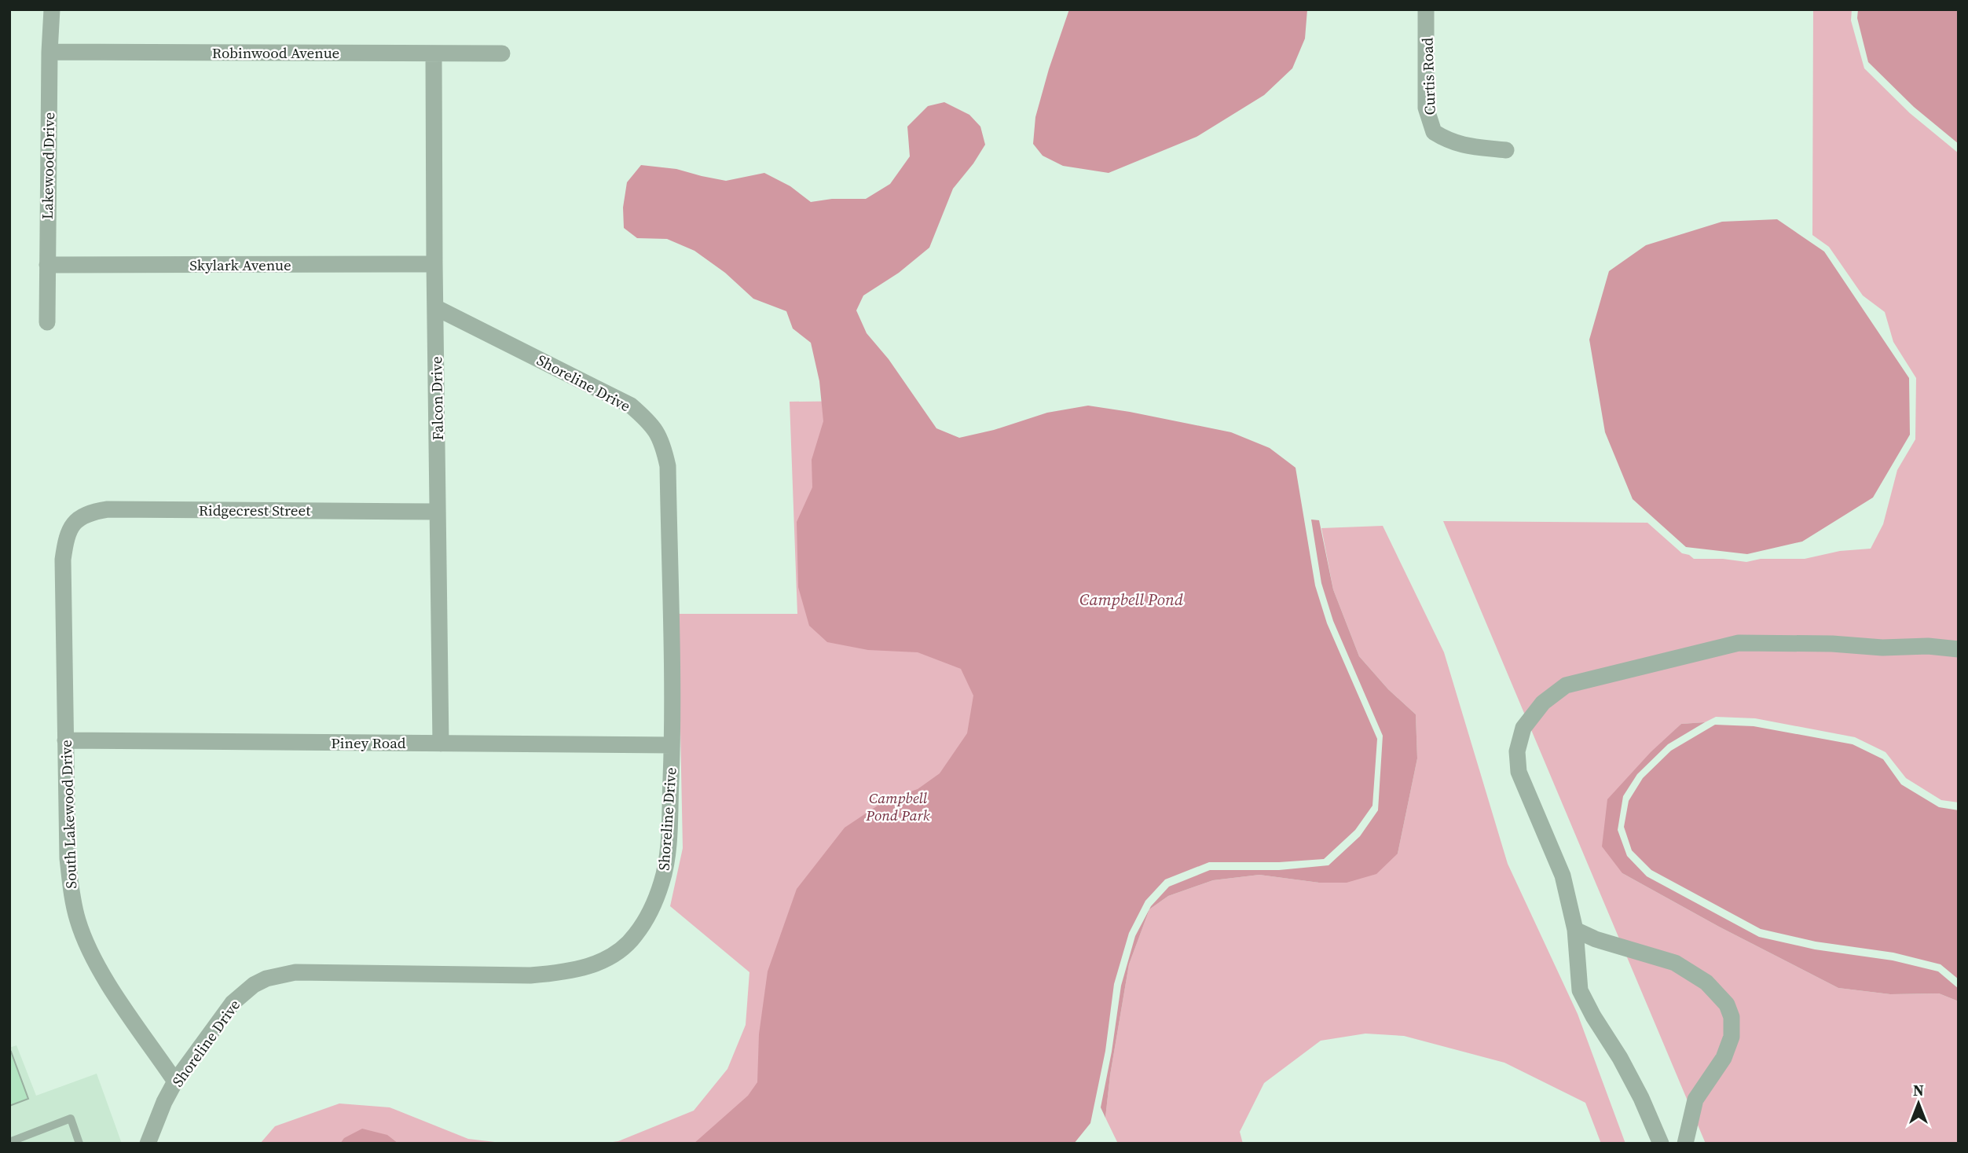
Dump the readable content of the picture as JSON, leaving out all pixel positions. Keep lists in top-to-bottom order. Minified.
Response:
{"streets":{"street":["Robinwood Avenue","Curtis Road","Lakewood Drive","Skylark Avenue","Shoreline Drive","Falcon Drive","Ridgecrest Street","Piney Road","South Lakewood Drive"]},"crossings":[["Robinwood Avenue","Lakewood Drive"],["Robinwood Avenue","Falcon Drive"],["Lakewood Drive","Skylark Avenue"],["Skylark Avenue","Falcon Drive"],["Shoreline Drive","Falcon Drive"],["Shoreline Drive","Piney Road"],["Shoreline Drive","South Lakewood Drive"],["Falcon Drive","Ridgecrest Street"],["Falcon Drive","Piney Road"],["Ridgecrest Street","South Lakewood Drive"],["Piney Road","South Lakewood Drive"]],"water":["Campbell Pond"],"parks":["Campbell Pond Park"],"north":"top"}
